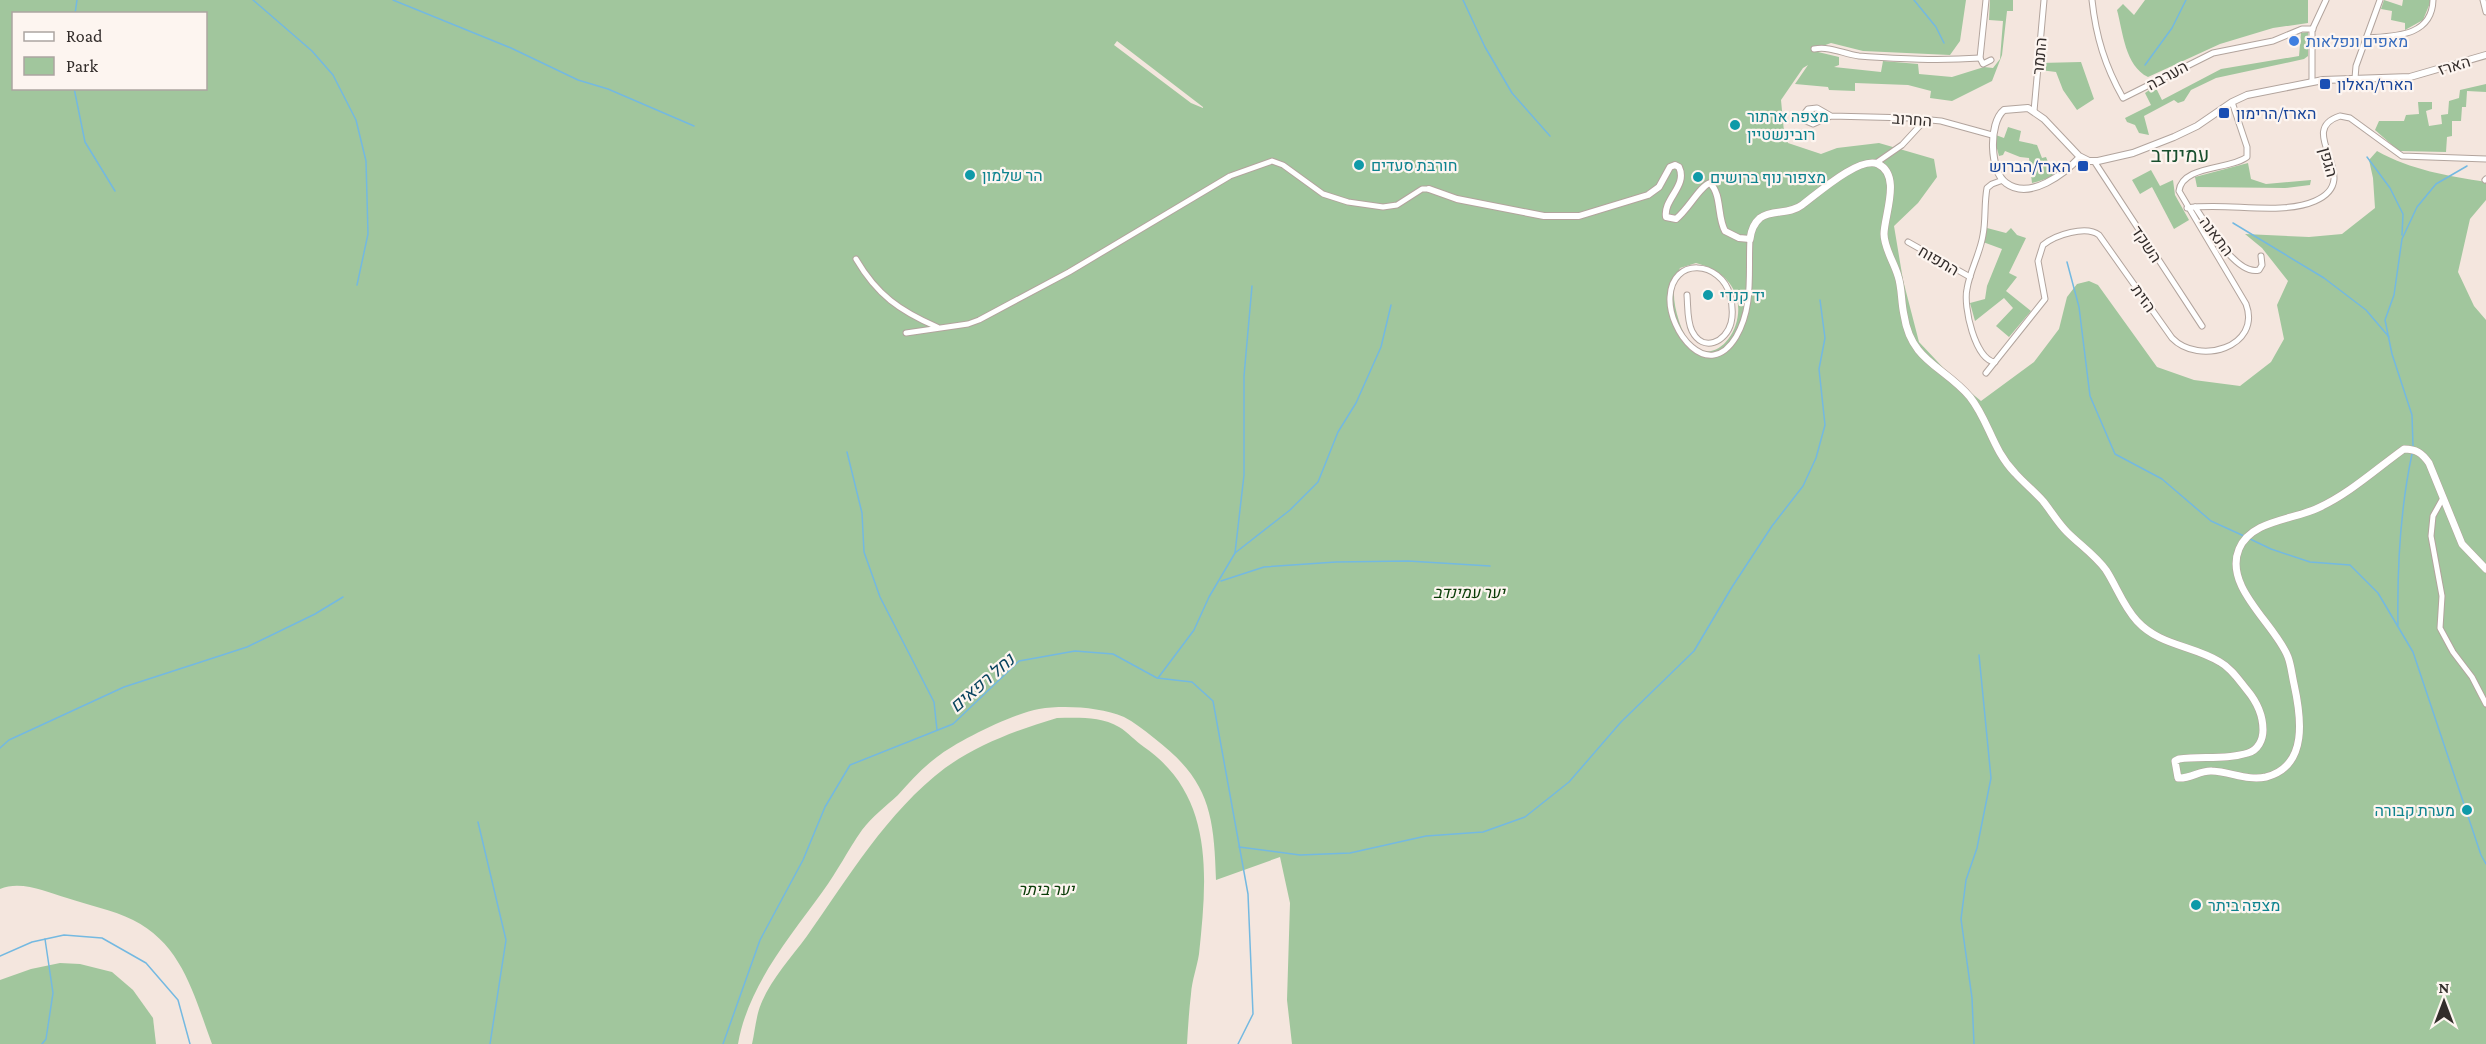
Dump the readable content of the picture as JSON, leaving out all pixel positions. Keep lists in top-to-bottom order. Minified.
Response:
{"streets":{"street":["התמר","הארז","הערבה","החרוב","הגפן","התאנה","השקד","התפוח","הזית"]},"crossings":[["התמר","החרוב"],["הארז","השקד"],["הגפן","התאנה"],["הגפן","הזית"]],"districts":["עמינדב"],"water":["נחל רפאים"],"parks":["יער עמינדב","יער ביתר"],"places":{"other":["מאפים ונפלאות","מצפה ארתור רובינשטיין","חורבת סעדים","הר שלמון","מצפור נוף ברושים","יד קנדי","מערת קבורה","מצפה ביתר"],"transit":["הארז/האלון","הארז/הרימון","הארז/הברוש"]},"legend":["Road","Park"],"north":"top"}
